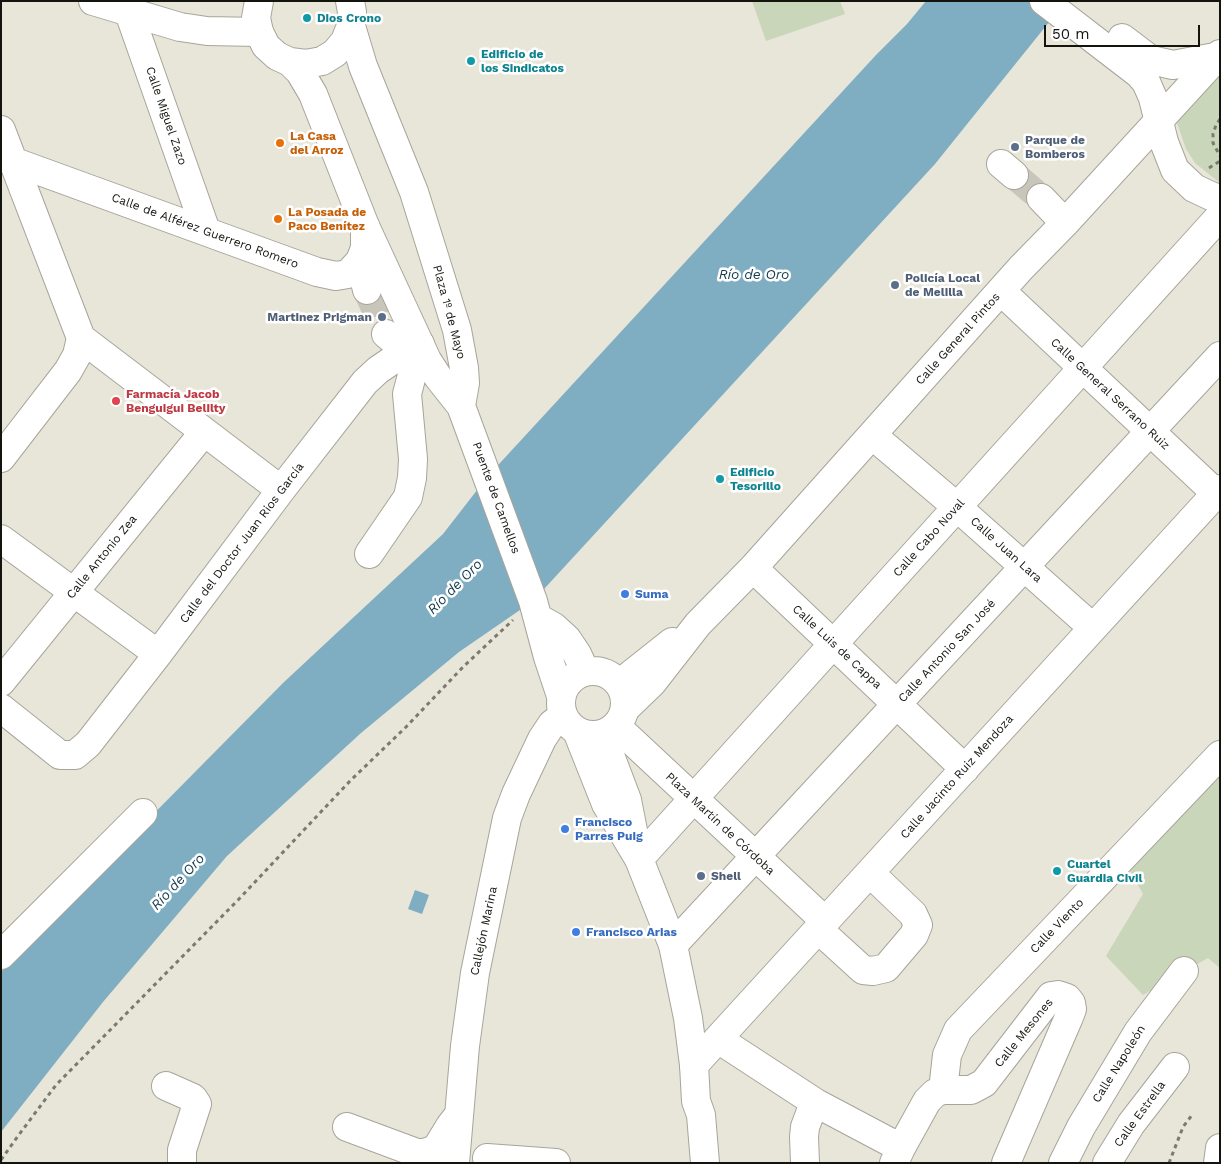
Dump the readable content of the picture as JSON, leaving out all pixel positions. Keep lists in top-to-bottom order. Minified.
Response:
{"streets":{"street":["Calle Miguel Zazo","Calle de Alférez Guerrero Romero","Plaza 1º de Mayo","Calle General Pintos","Calle General Serrano Ruiz","Puente de Camellos","Calle Cabo Noval","Calle del Doctor Juan Rios García","Calle Juan Lara","Calle Antonio Zea","Calle Luis de Cappa","Calle Antonio San José","Calle Jacinto Ruiz Mendoza","Plaza Martín de Córdoba","Calle Viento","Callejón Marina","Calle Mesones","Calle Napoleón","Calle Estrella"]},"crossings":[["Calle Miguel Zazo","Calle de Alférez Guerrero Romero"],["Plaza 1º de Mayo","Puente de Camellos"],["Calle General Pintos","Calle General Serrano Ruiz"],["Calle General Pintos","Puente de Camellos"],["Calle General Pintos","Calle Juan Lara"],["Calle General Pintos","Calle Luis de Cappa"],["Calle General Pintos","Plaza Martín de Córdoba"],["Calle General Pintos","Callejón Marina"],["Calle General Serrano Ruiz","Calle Cabo Noval"],["Calle General Serrano Ruiz","Calle Antonio San José"],["Calle General Serrano Ruiz","Calle Jacinto Ruiz Mendoza"],["Puente de Camellos","Calle Cabo Noval"],["Puente de Camellos","Calle Antonio San José"],["Puente de Camellos","Calle Jacinto Ruiz Mendoza"],["Puente de Camellos","Plaza Martín de Córdoba"],["Puente de Camellos","Callejón Marina"],["Calle Cabo Noval","Calle Juan Lara"],["Calle Cabo Noval","Calle Luis de Cappa"],["Calle Cabo Noval","Plaza Martín de Córdoba"],["Calle Juan Lara","Calle Antonio San José"],["Calle Juan Lara","Calle Jacinto Ruiz Mendoza"],["Calle Luis de Cappa","Calle Antonio San José"],["Calle Luis de Cappa","Calle Jacinto Ruiz Mendoza"],["Calle Antonio San José","Plaza Martín de Córdoba"],["Calle Jacinto Ruiz Mendoza","Plaza Martín de Córdoba"],["Plaza Martín de Córdoba","Callejón Marina"],["Calle Viento","Calle Mesones"]],"water":["Río de Oro"],"places":["Dios Crono","Edificio de los Sindicatos","La Casa del Arroz","Parque de Bomberos","La Posada de Paco Benítez","Policía Local de Melilla","Martinez Prigman","Farmacía Jacob Benguigui Belilty","Edificio Tesorillo","Suma","Francisco Parres Puig","Cuartel Guardia Civil","Shell","Francisco Arias"],"scale_bar":"50 m"}
